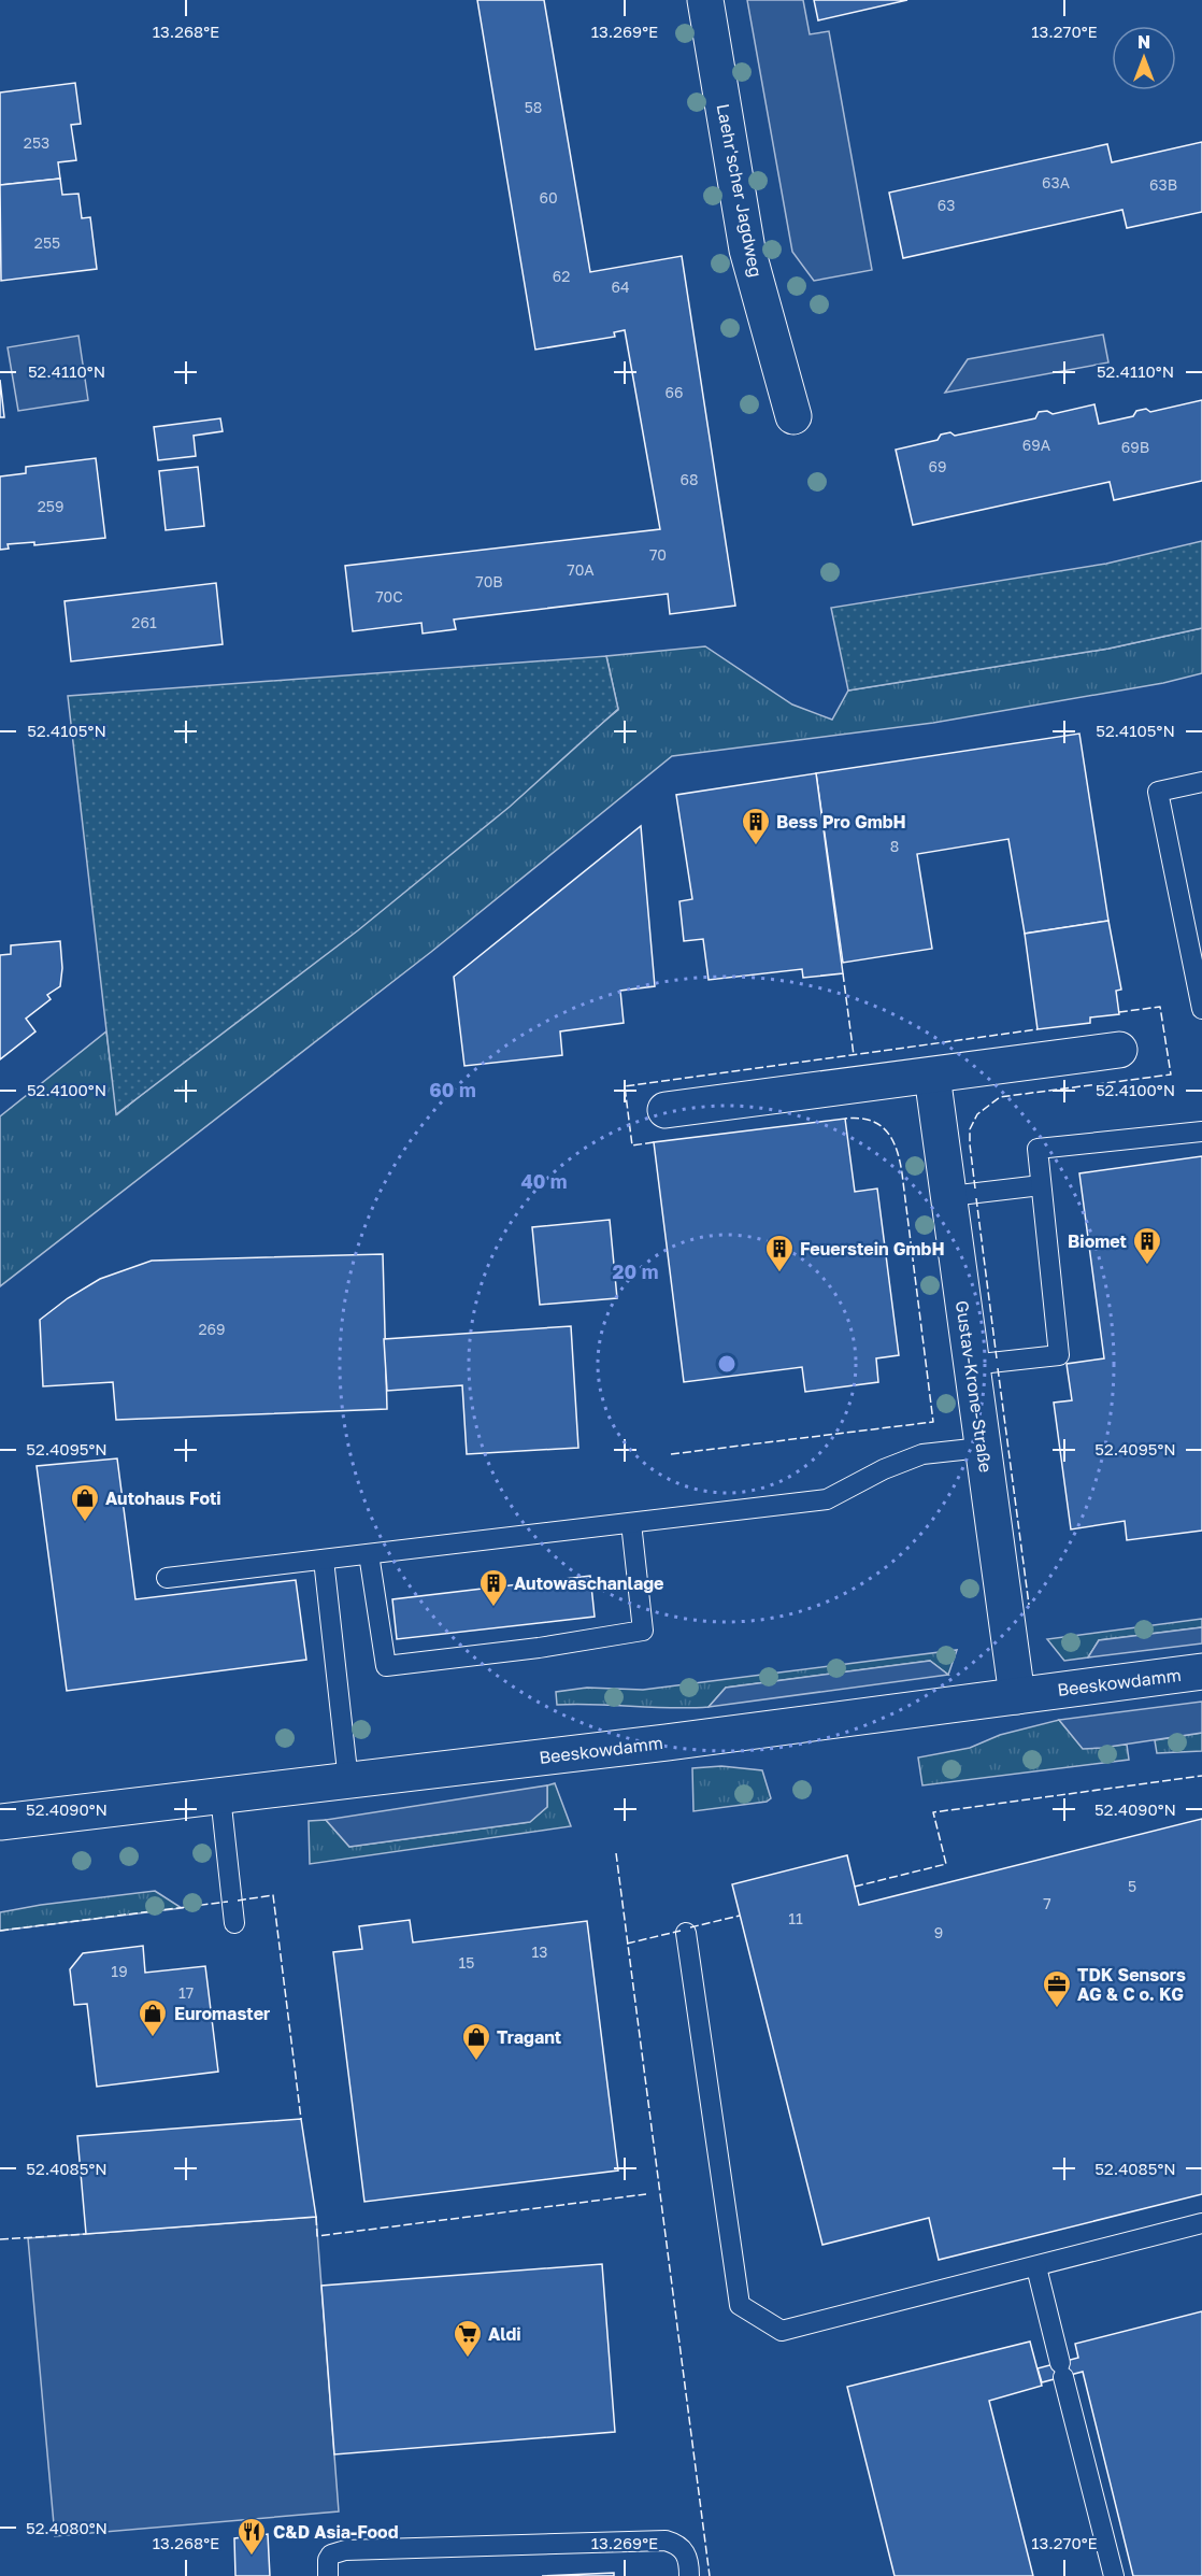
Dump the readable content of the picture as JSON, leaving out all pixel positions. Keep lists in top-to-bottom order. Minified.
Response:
{"streets":{"street":["Laehr'scher Jagdweg","Gustav-Krone-Straße","Beeskowdamm"]},"crossings":[["Gustav-Krone-Straße","Beeskowdamm"]],"places":{"building":["Bess Pro GmbH","Biomet","Feuerstein GmbH","Autowaschanlage"],"shop":["Autohaus Foti","Euromaster","Tragant"],"office":["TDK Sensors AG & C o. KG"],"supermarket":["Aldi"],"restaurant":["C&D Asia-Food"]},"house_numbers":["58","253","63A","63B","60","63","255","62","64","66","69A","69B","69","68","259","70","70A","70B","70C","261","8","269","5","7","11","9","13","15","19","17"],"north":"top","coordinates":["13.268°E","13.269°E","13.270°E","52.4110°N","52.4105°N","52.4100°N","52.4095°N","52.4090°N","52.4085°N","52.4080°N"],"rings":["60 m","40 m","20 m"]}
